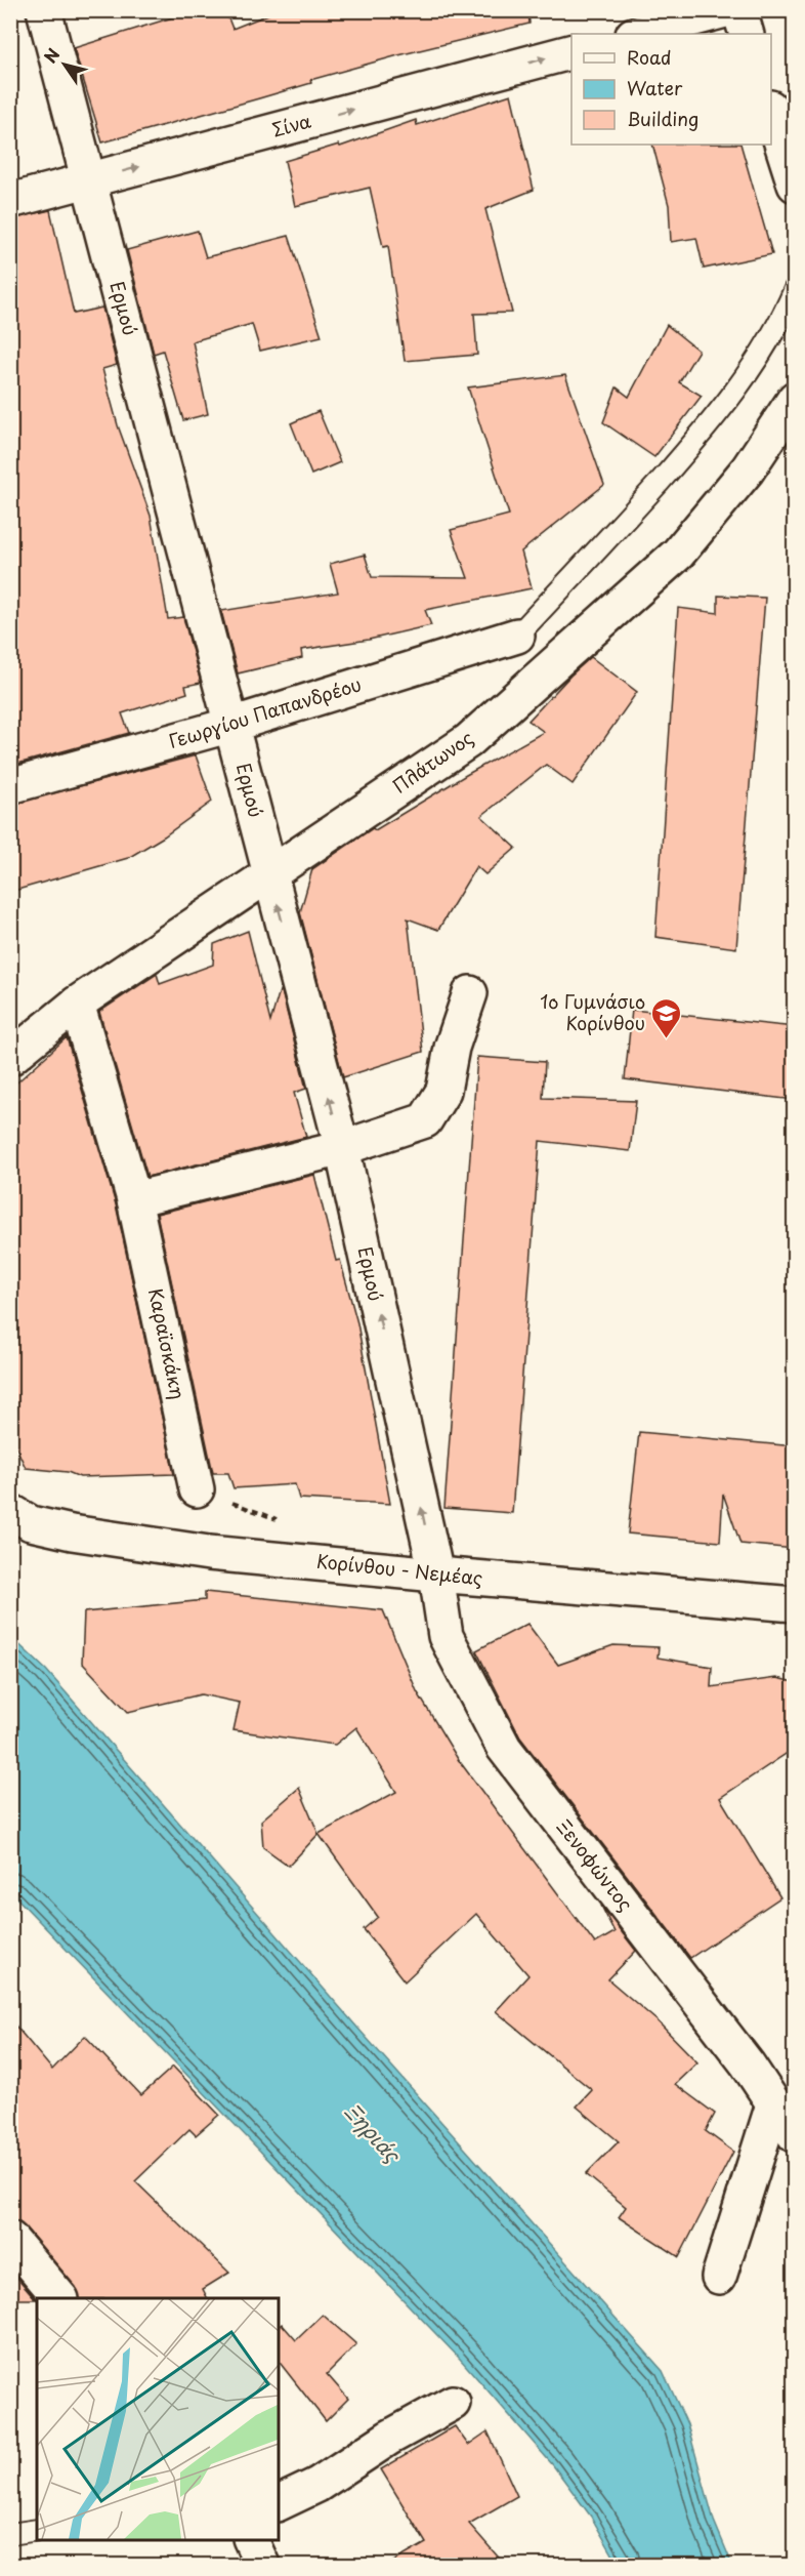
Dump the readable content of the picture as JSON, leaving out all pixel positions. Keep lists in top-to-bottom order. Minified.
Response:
{"streets":{"street":["Σίνα","Ερμού","Γεωργίου Παπανδρέου","Πλάτωνος","Καραϊσκάκη","Κορίνθου - Νεμέας","Ξενοφώντος"]},"crossings":[["Σίνα","Ερμού"],["Ερμού","Γεωργίου Παπανδρέου"],["Ερμού","Πλάτωνος"],["Ερμού","Κορίνθου - Νεμέας"],["Ερμού","Ξενοφώντος"],["Πλάτωνος","Καραϊσκάκη"],["Κορίνθου - Νεμέας","Ξενοφώντος"]],"one_way":["Σίνα","Ερμού"],"water":["Ξηριάς"],"places":{"school or university":["1ο Γυμνάσιο Κορίνθου"]},"legend":["Road","Water","Building"],"north":"top left"}
